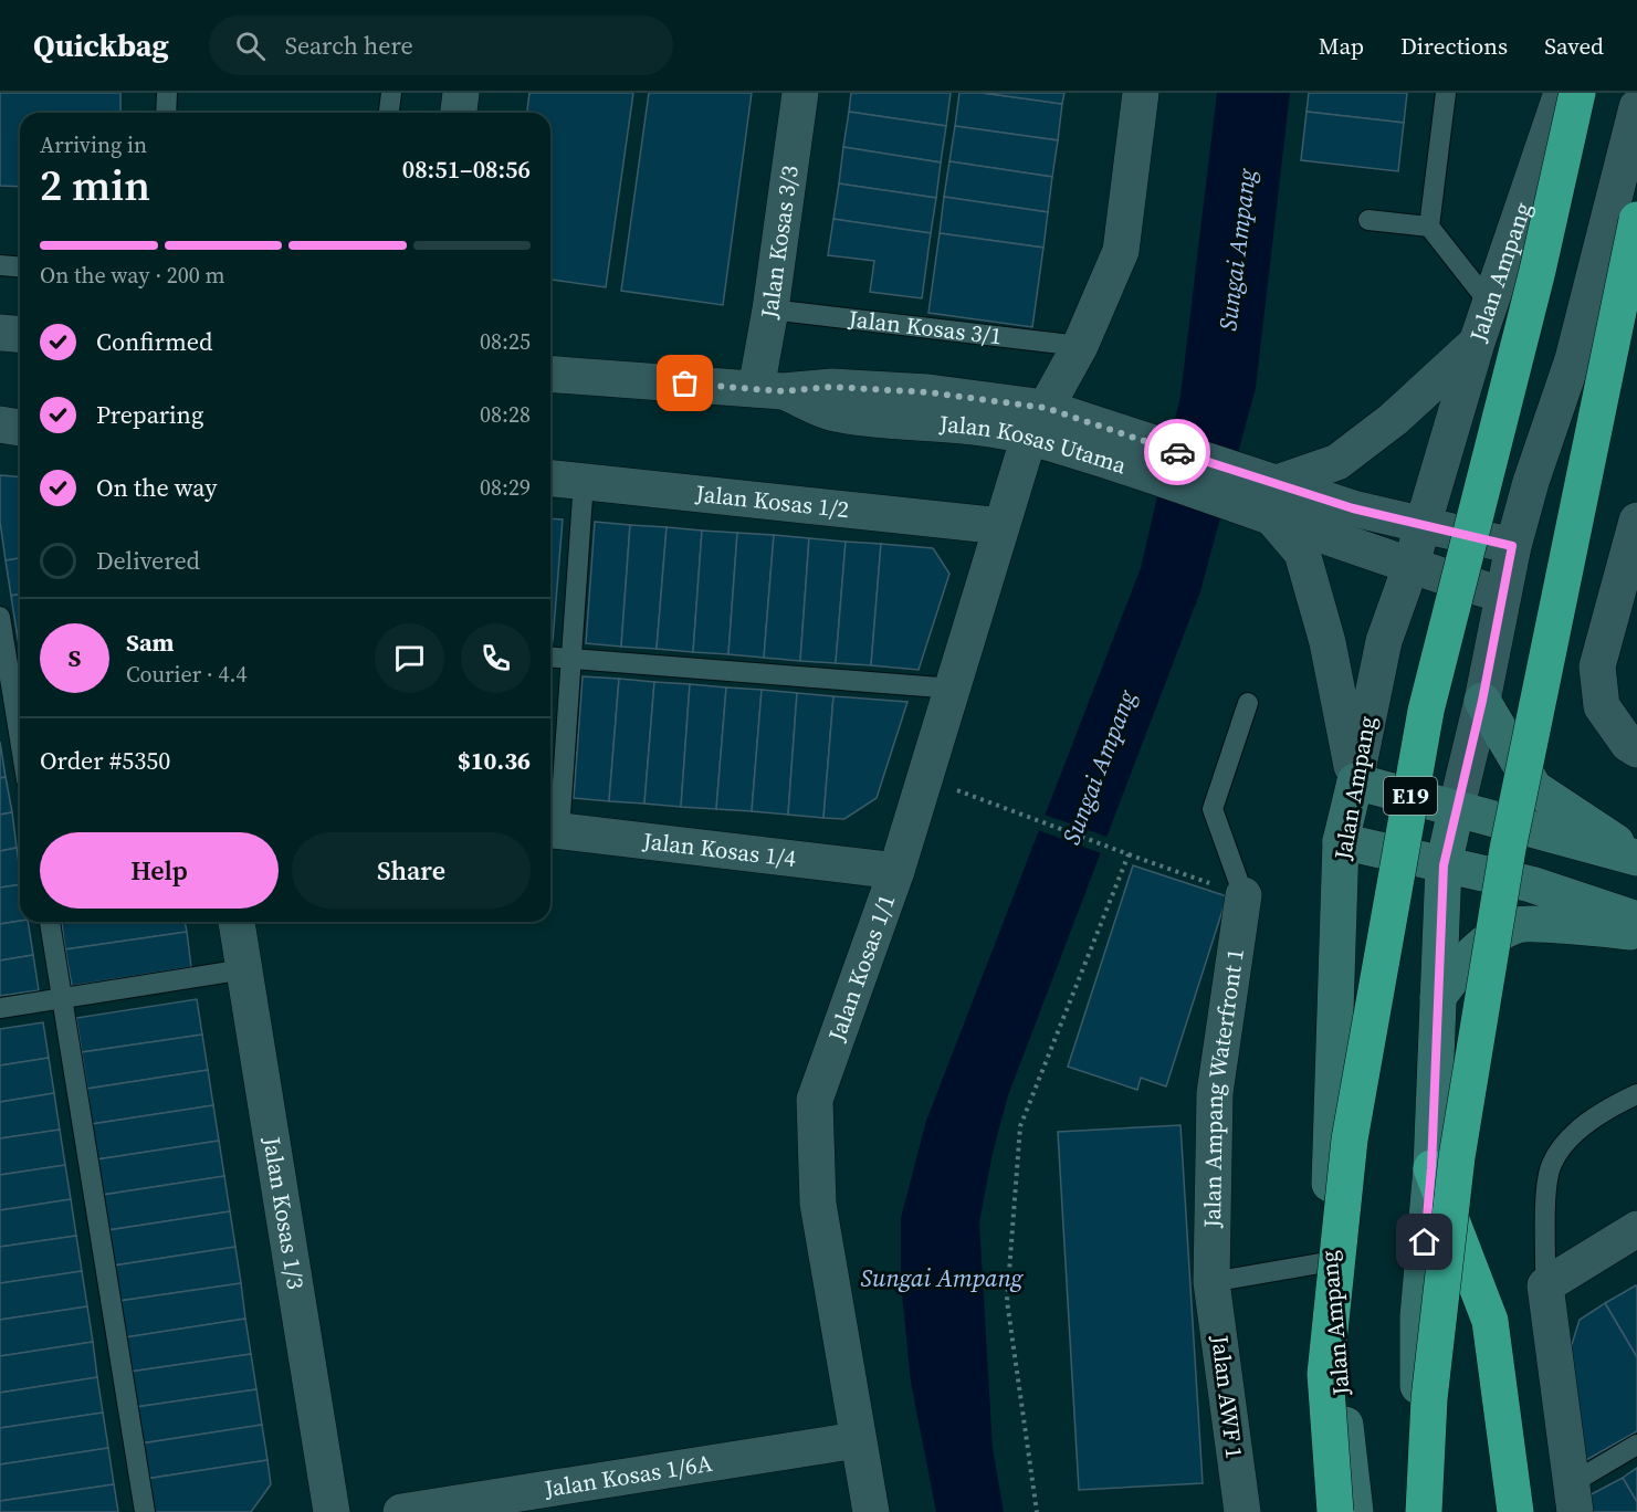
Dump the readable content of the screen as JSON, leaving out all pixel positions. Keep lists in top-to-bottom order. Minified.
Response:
{"streets":{"highway":["E19"],"main road":["Jalan Ampang"],"street":["Jalan Kosas 3/3","Jalan Kosas Utama","Jalan Kosas 1/2","Jalan Kosas 1/4","Jalan Kosas 1/1","Jalan Ampang Waterfront 1","Jalan Kosas 1/3","Jalan AWF 1","Jalan Kosas 1/6A"],"lane":["Jalan Kosas 3/1"]},"crossings":[["Jalan Kosas 3/3","Jalan Kosas 3/1"],["Jalan Kosas 3/3","Jalan Kosas Utama"],["Jalan Ampang","Jalan Kosas Utama"],["Jalan Kosas Utama","Jalan Kosas 1/1"],["Jalan Kosas 1/2","Jalan Kosas 1/1"],["Jalan Kosas 1/4","Jalan Kosas 1/1"],["Jalan Kosas 1/1","Jalan Kosas 1/6A"],["Jalan Ampang Waterfront 1","Jalan AWF 1"]],"water":["Sungai Ampang"],"page":{"header":"Quickbag","search":"Search here","nav":["Map","Directions","Saved"],"heading":["2 min","Arriving in","08:51–08:56"],"panel":["Sam","Courier · 4.4","Order #5350","$10.36"],"bar":"On the way · 200 m","list":[["Confirmed","08:25"],["Preparing","08:28"],["On the way","08:29"],"Delivered"],"round":"S","buttons":["Help","Share"]}}
